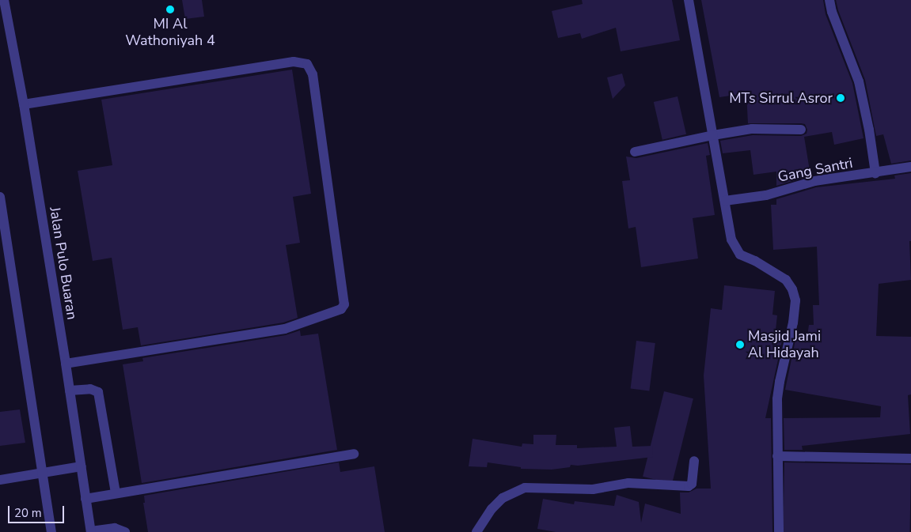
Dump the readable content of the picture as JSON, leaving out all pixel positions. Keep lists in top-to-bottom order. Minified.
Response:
{"streets":{"street":["Gang Santri","Jalan Pulo Buaran"]},"places":["MI Al Wathoniyah 4","MTs Sirrul Asror","Masjid Jami Al Hidayah"],"scale_bar":"20 m"}
